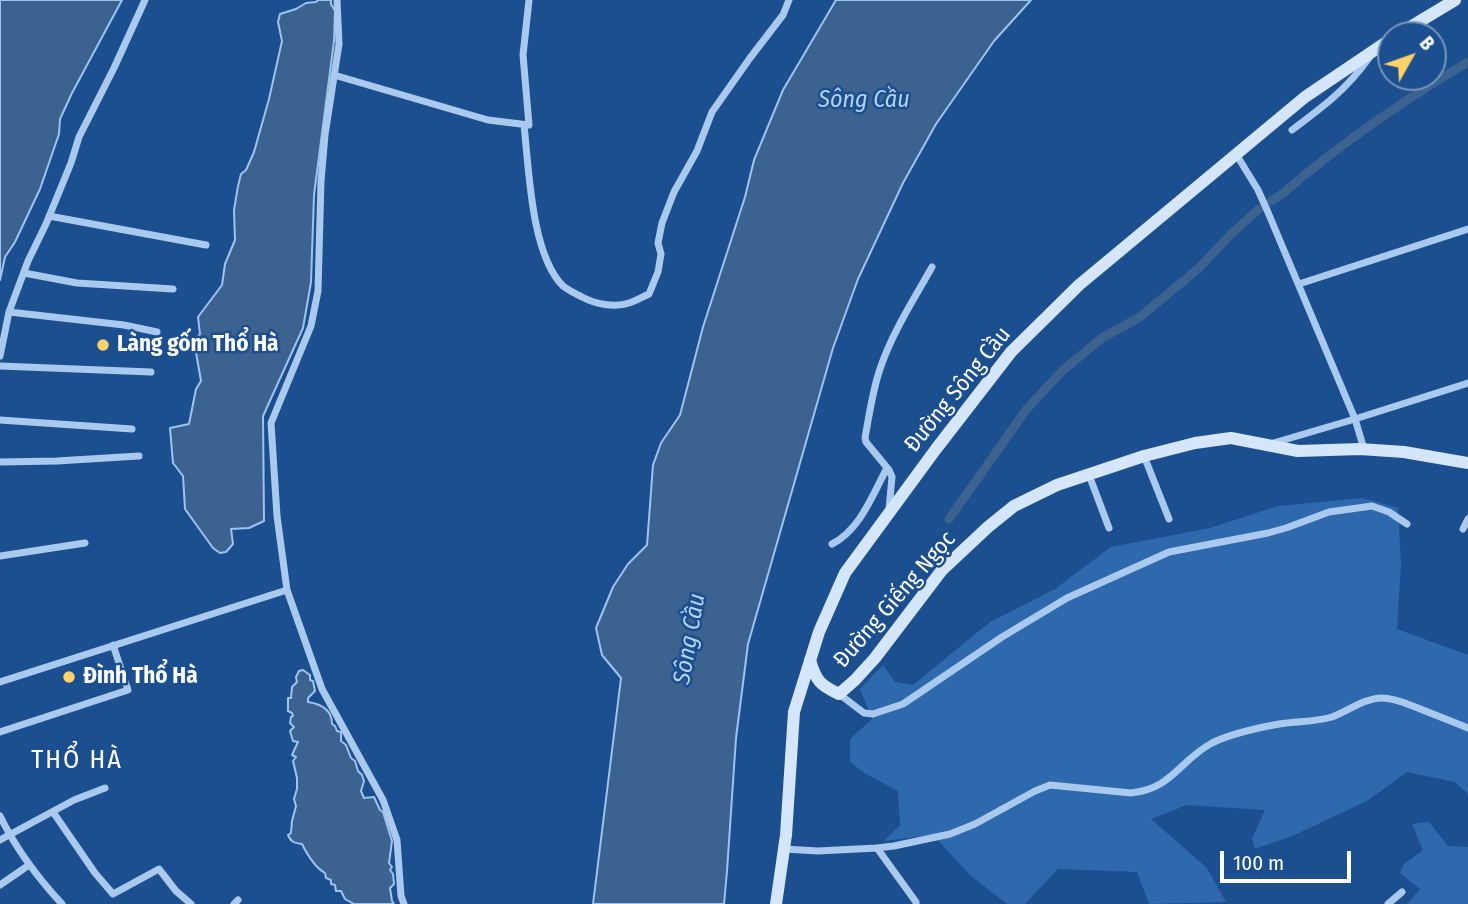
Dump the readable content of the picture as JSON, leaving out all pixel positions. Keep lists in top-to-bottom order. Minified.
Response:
{"streets":{"main road":["Đường Sông Cầu","Đường Giếng Ngọc"]},"crossings":[["Đường Sông Cầu","Đường Giếng Ngọc"]],"districts":["THỔ HÀ"],"water":["Sông Cầu"],"places":["Làng gốm Thổ Hà","Đình Thổ Hà"],"scale_bar":"100 m","north":"top right"}
